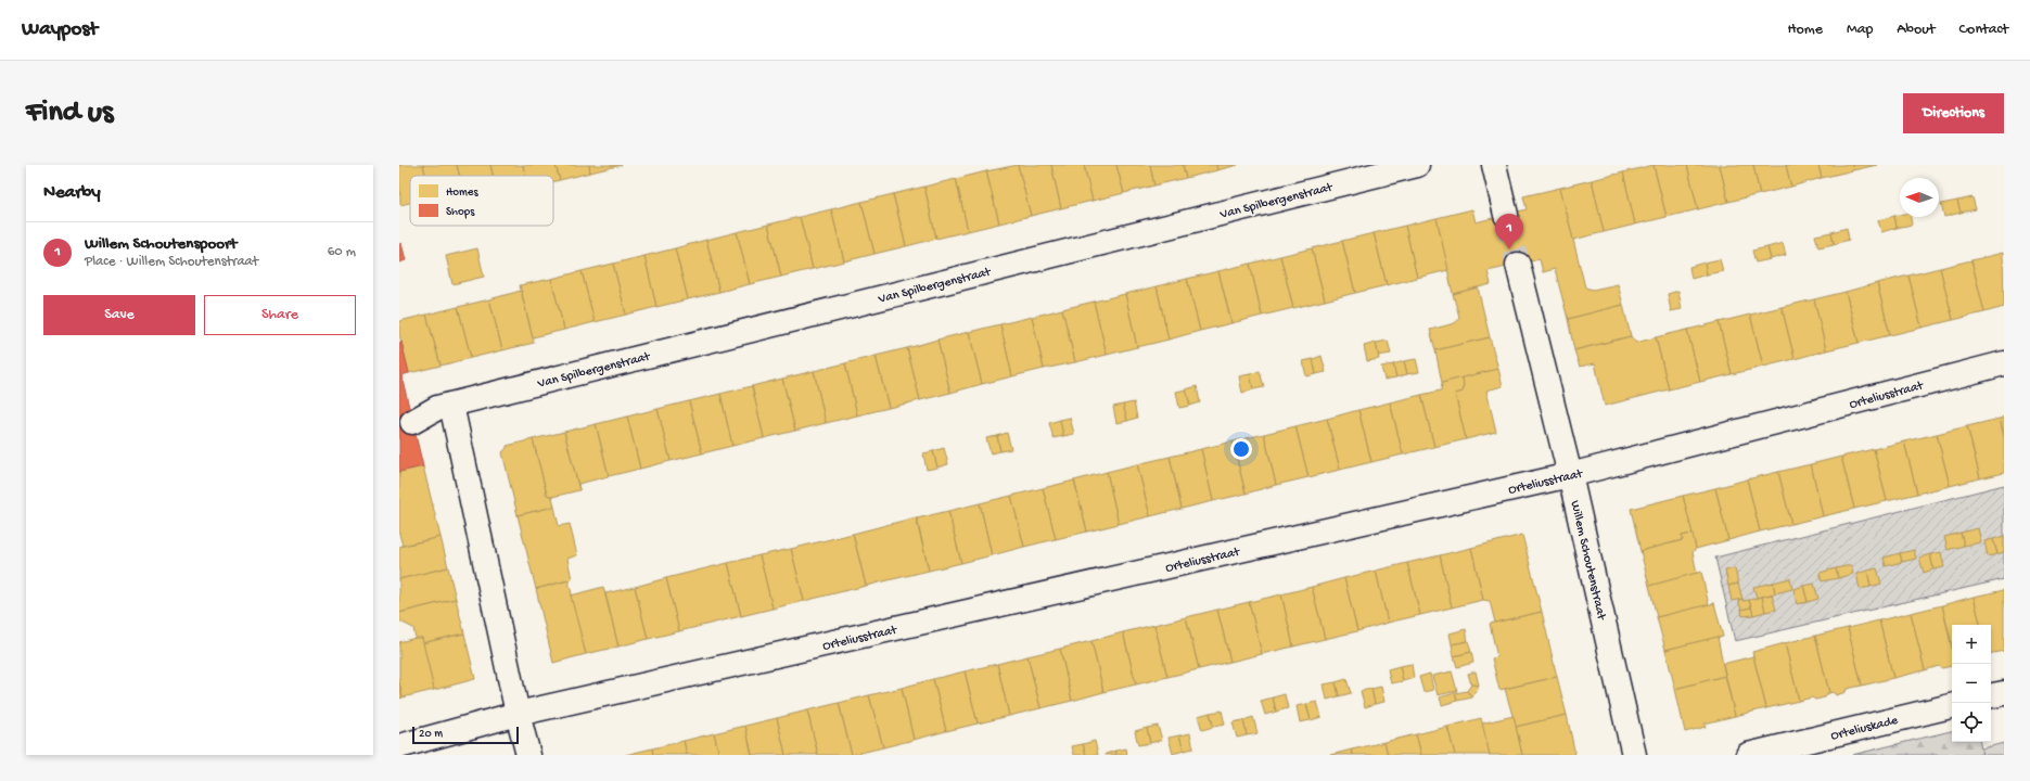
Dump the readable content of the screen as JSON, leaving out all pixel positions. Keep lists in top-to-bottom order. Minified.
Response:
{"streets":{"street":["Van Spilbergenstraat","Orteliusstraat","Willem Schoutenstraat","Orteliuskade"]},"crossings":[["Orteliusstraat","Willem Schoutenstraat"]],"legend":["Homes","Shops"],"scale_bar":"20 m","north":"left","page":{"header":"Waypost","nav":["Home","Map","About","Contact"],"buttons":["Directions",["Save","Share"]],"title":"Find us","heading":"Nearby","pins":"1","list":[{"mark":"1","name":"Willem Schoutenspoort","note":"Place · Willem Schoutenstraat","value":"60 m"}],"map_buttons":["+","−"],"scale":"20 m"}}
